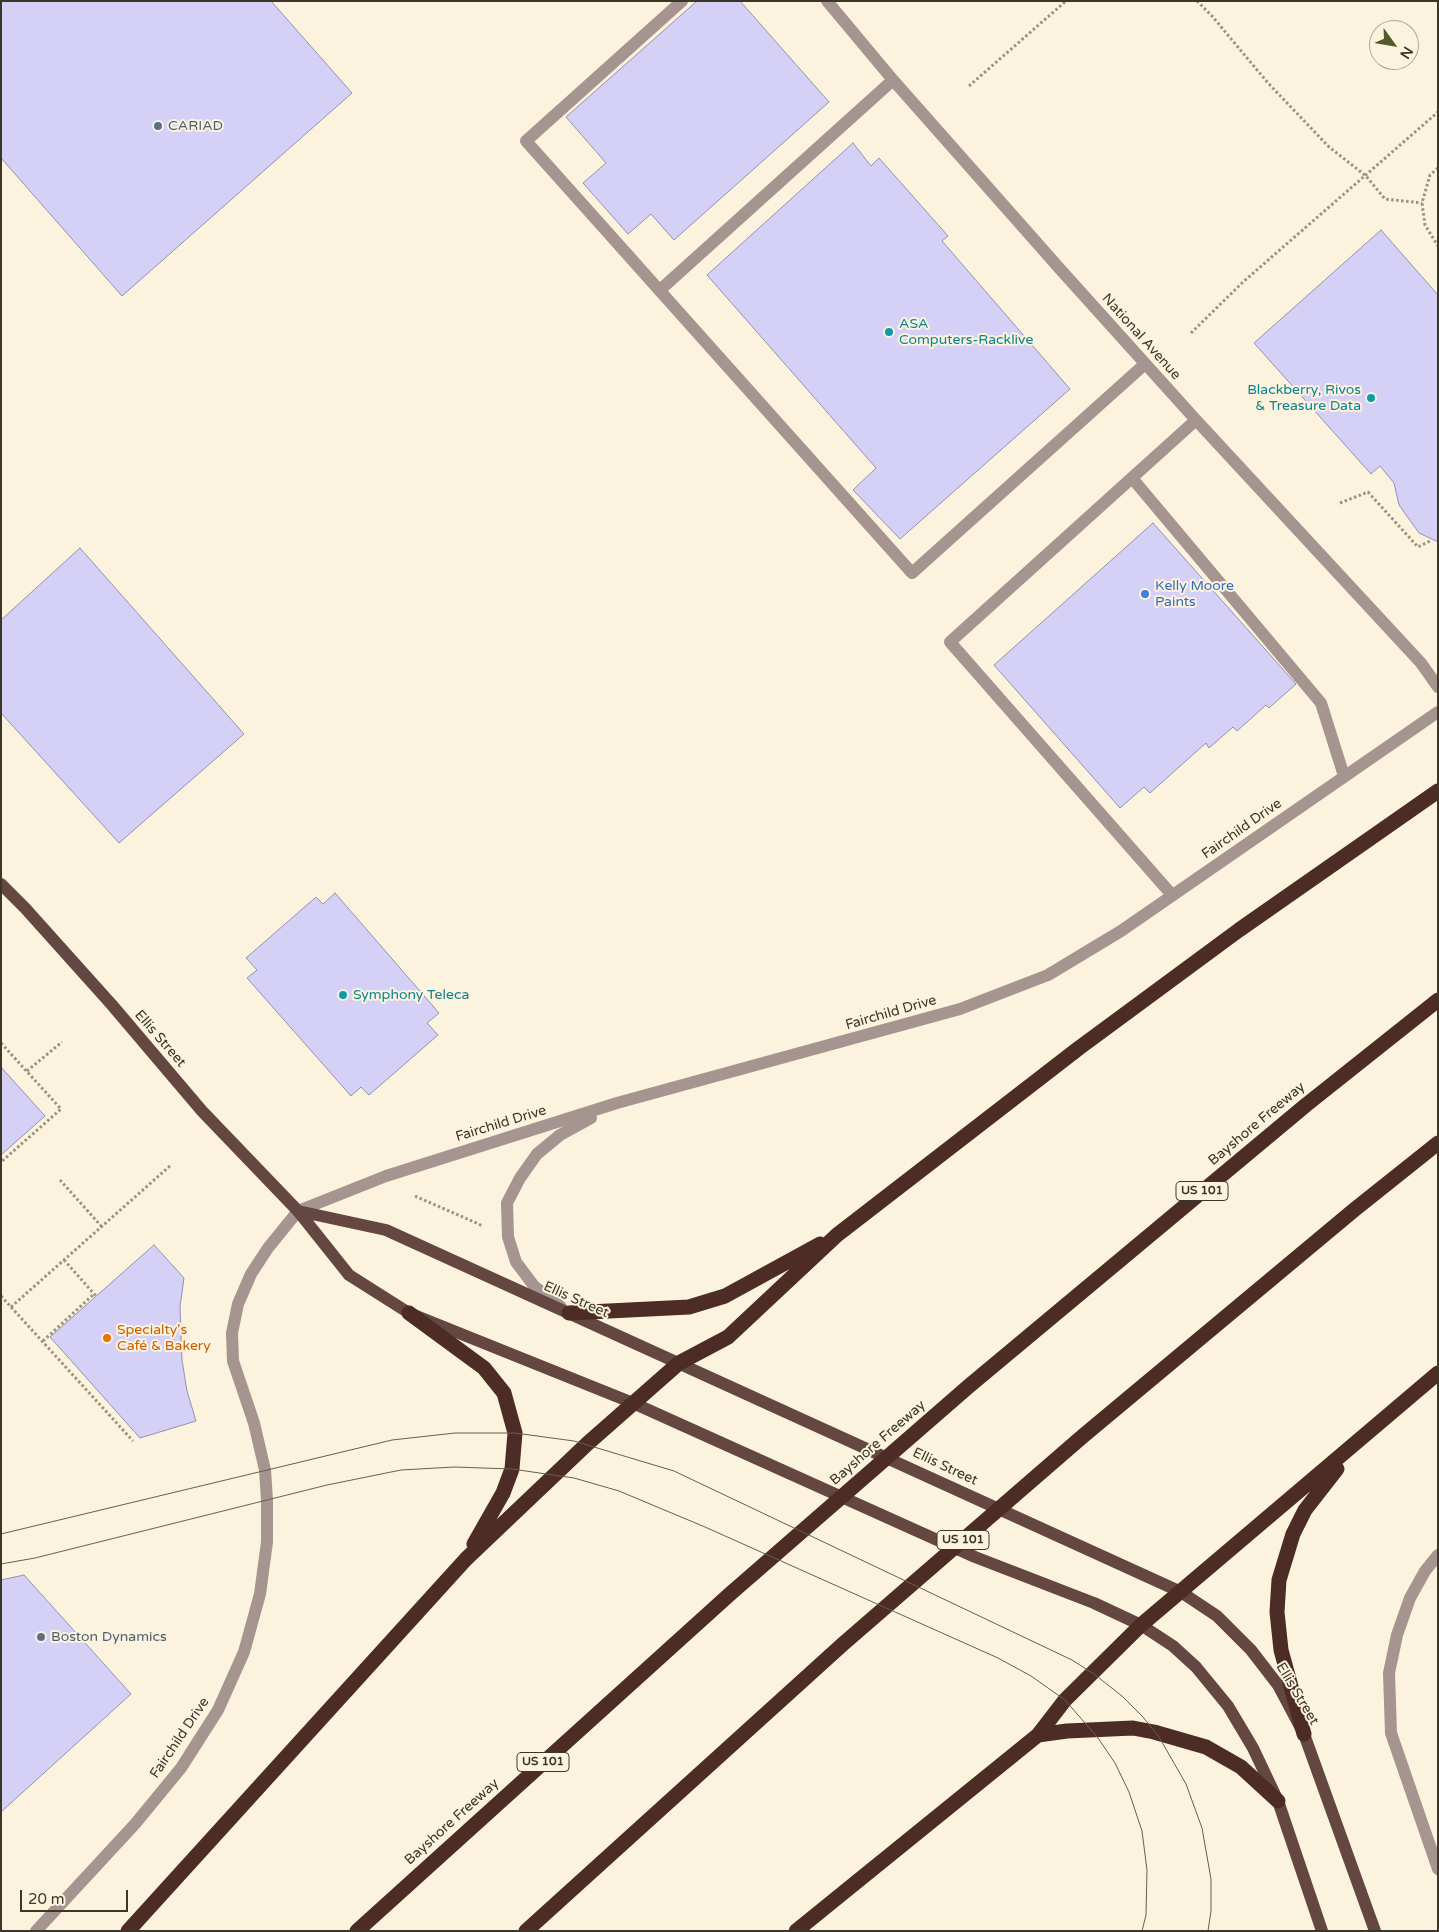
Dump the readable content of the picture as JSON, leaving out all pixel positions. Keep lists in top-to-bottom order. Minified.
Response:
{"streets":{"highway":["Bayshore Freeway","US 101"],"main road":["Ellis Street"],"street":["National Avenue","Fairchild Drive"]},"crossings":[["Fairchild Drive","Ellis Street"]],"places":["CARIAD","ASA Computers-Racklive","Blackberry, Rivos & Treasure Data","Kelly Moore Paints","Symphony Teleca","Specialty's Café & Bakery","Boston Dynamics"],"scale_bar":"20 m","north":"bottom right"}
